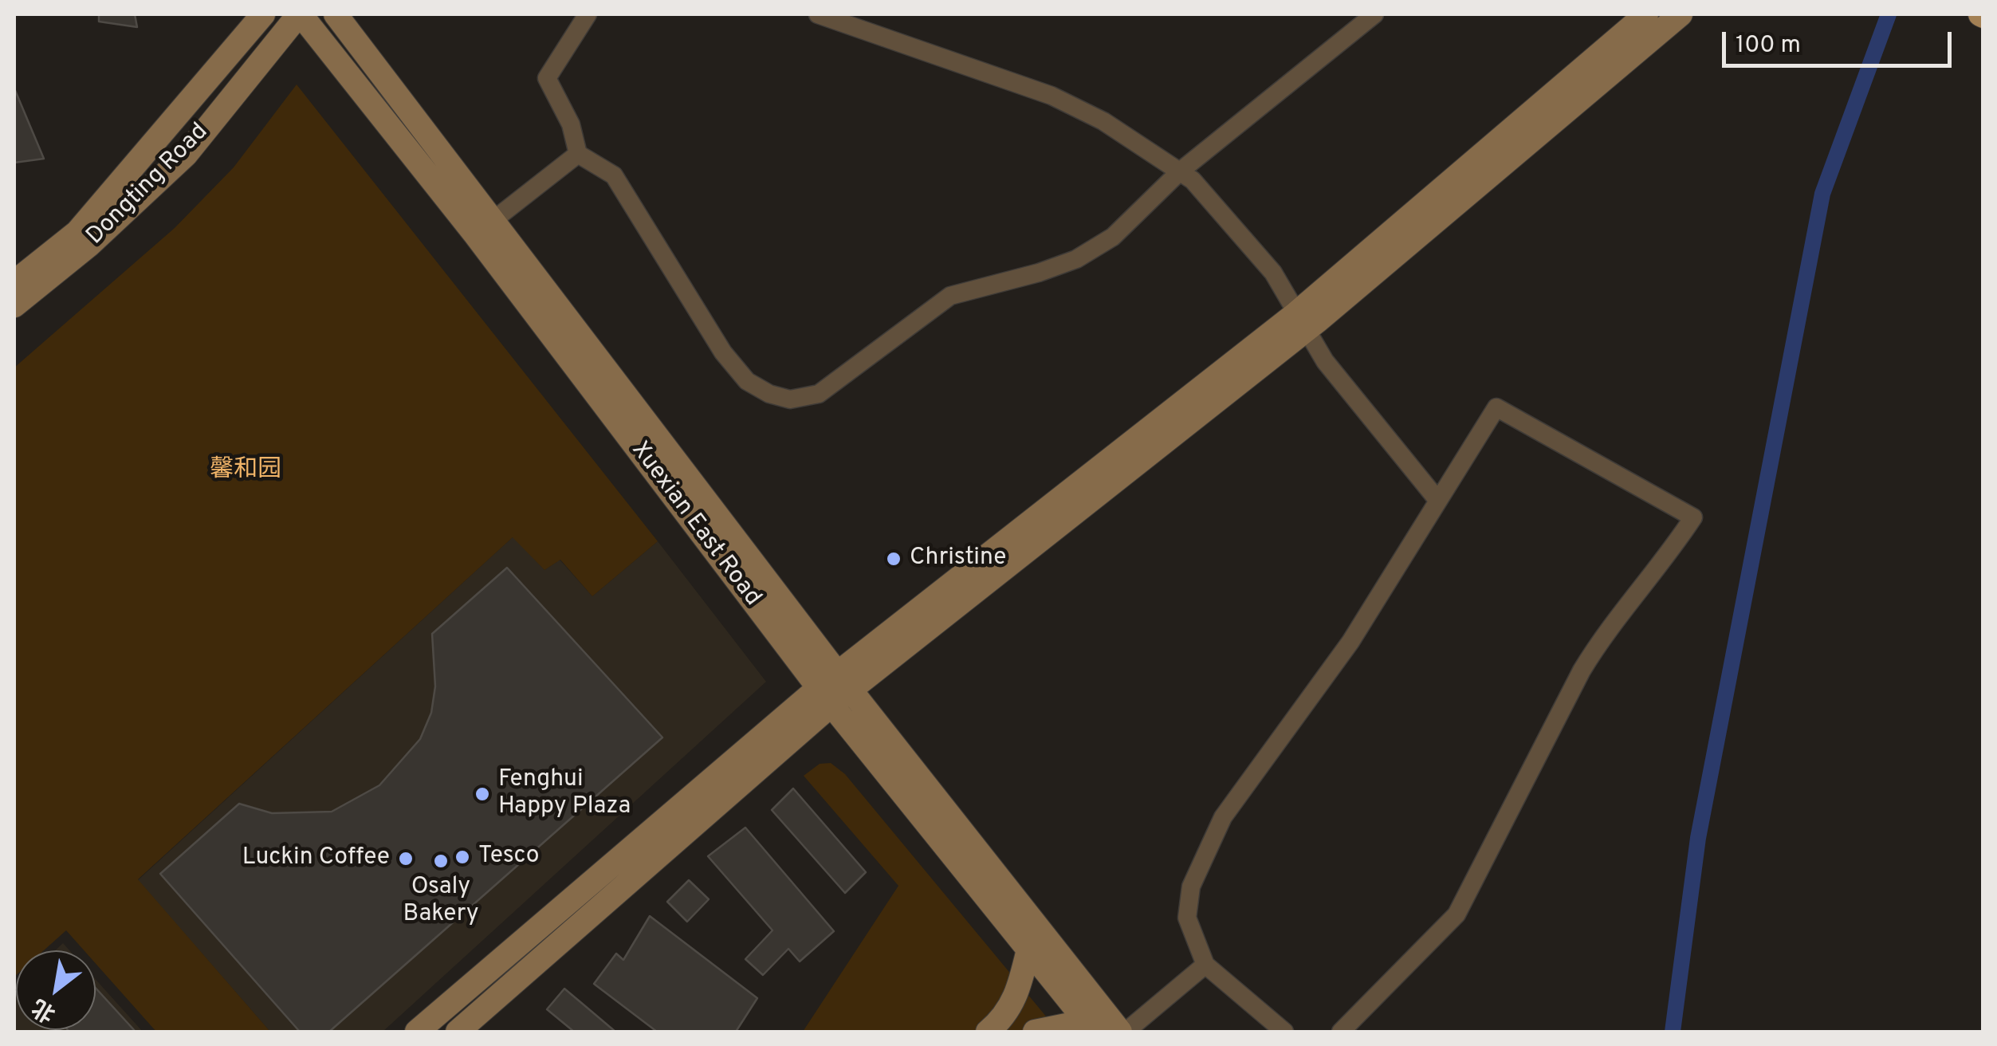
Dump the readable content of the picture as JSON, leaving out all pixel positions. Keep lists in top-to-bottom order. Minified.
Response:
{"streets":{"main road":["Dongting Road","Xuexian East Road"]},"crossings":[["Dongting Road","Xuexian East Road"]],"parks":["馨和园"],"places":["Christine","Fenghui Happy Plaza","Tesco","Luckin Coffee","Osaly Bakery"],"scale_bar":"100 m","north":"bottom left"}
